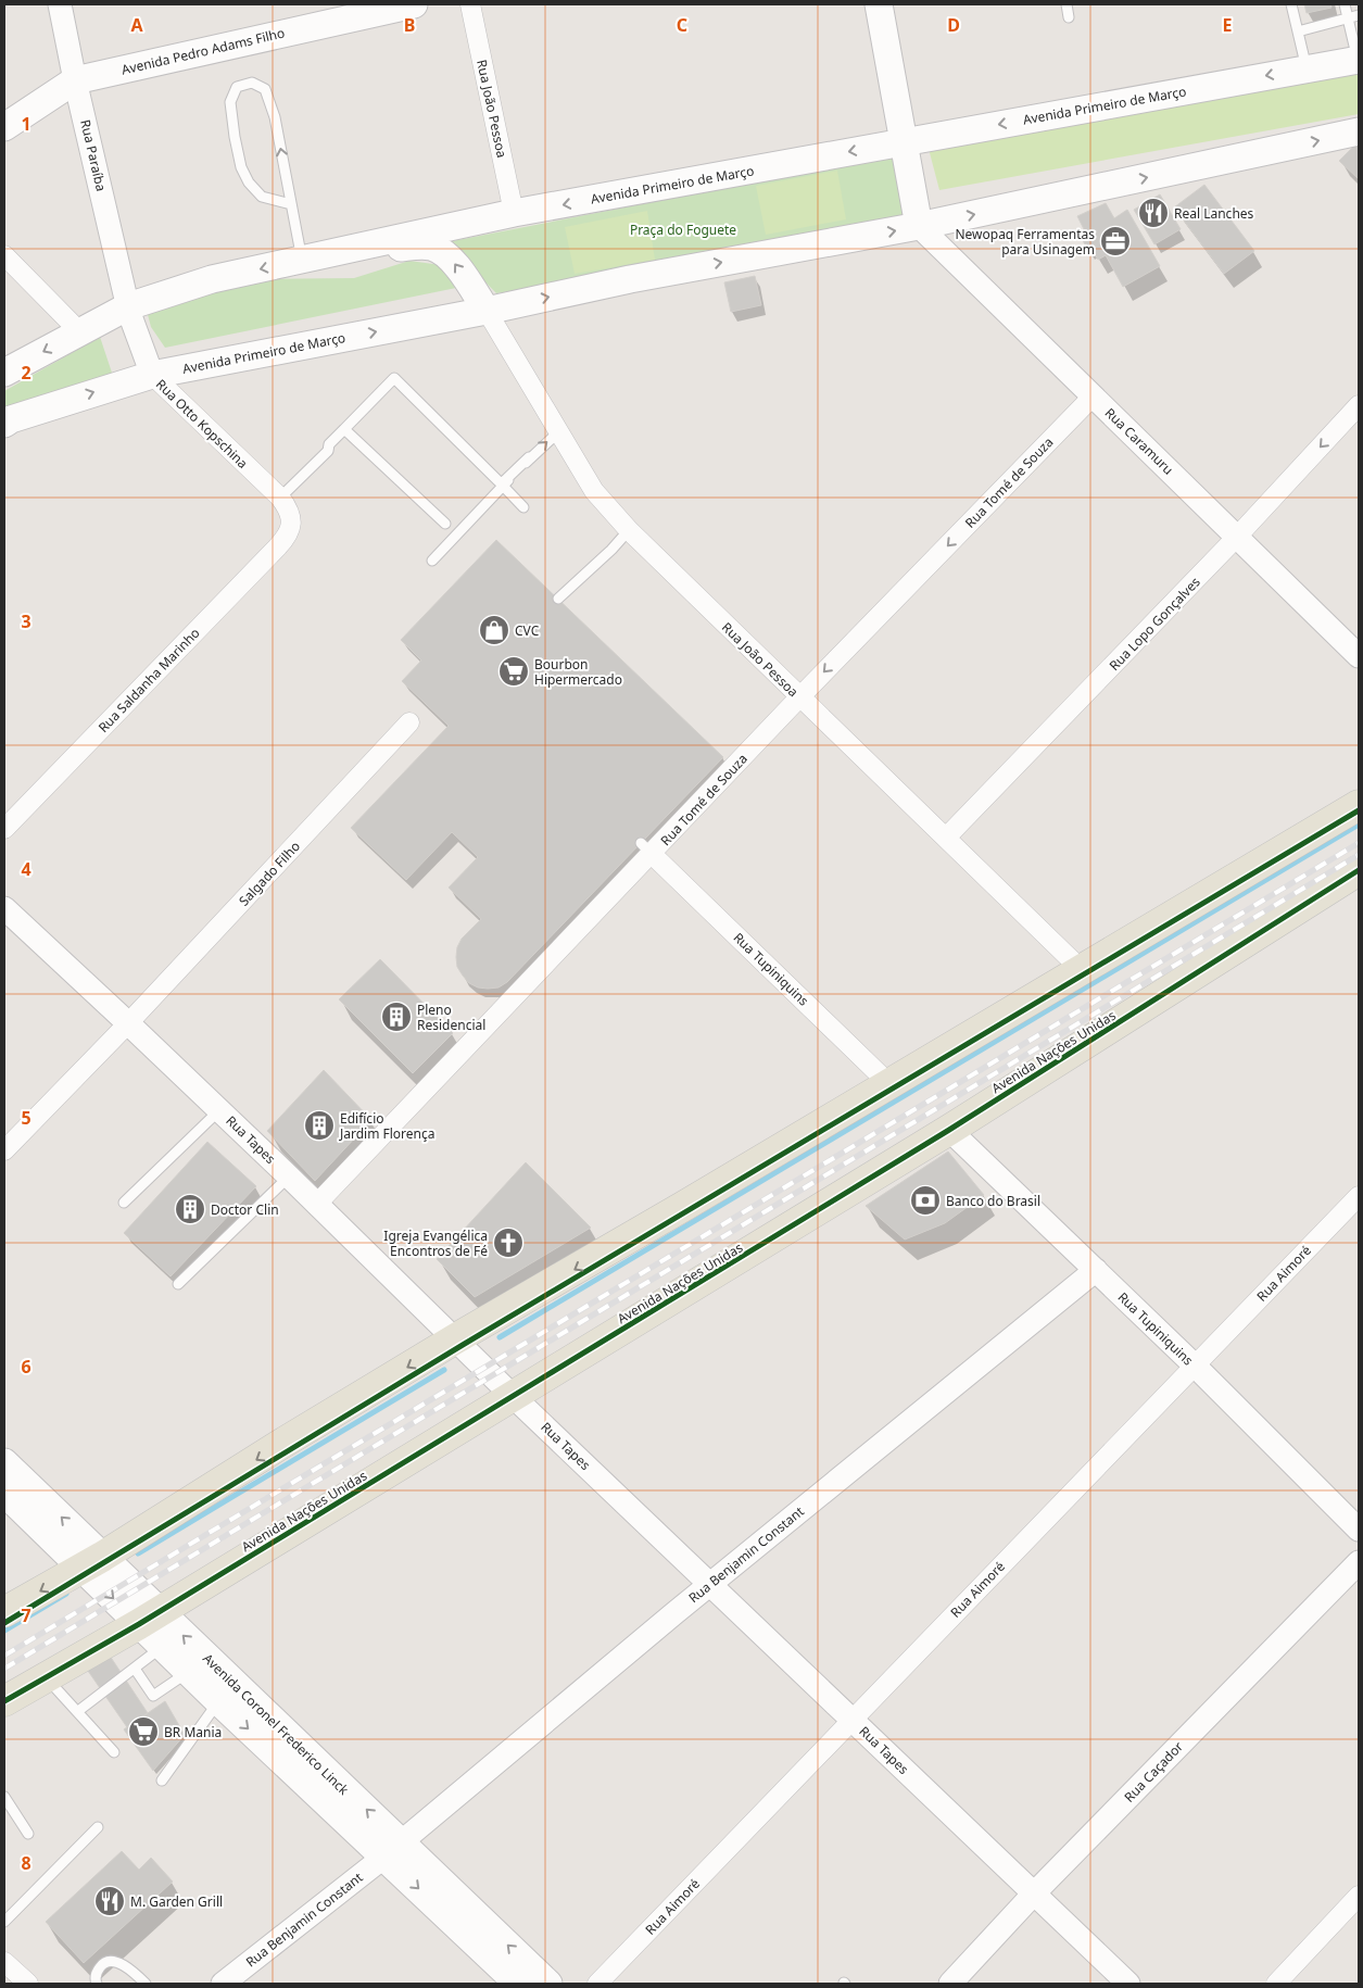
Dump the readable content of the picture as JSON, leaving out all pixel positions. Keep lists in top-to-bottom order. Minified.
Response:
{"streets":{"main road":["Avenida Pedro Adams Filho","Avenida Primeiro de Março","Avenida Nações Unidas","Avenida Coronel Frederico Linck"],"street":["Rua João Pessoa","Rua Paraíba","Rua Otto Kopschina","Rua Caramuru","Rua Tomé de Souza","Rua Lopo Gonçalves","Rua Saldanha Marinho","Salgado Filho","Rua Tupiniquins","Rua Tapes","Rua Aimoré","Rua Benjamin Constant","Rua Caçador"]},"crossings":[["Avenida Pedro Adams Filho","Rua Paraíba"],["Avenida Primeiro de Março","Rua João Pessoa"],["Avenida Primeiro de Março","Rua Paraíba"],["Avenida Primeiro de Março","Rua Otto Kopschina"],["Avenida Primeiro de Março","Rua Caramuru"],["Rua João Pessoa","Rua Tomé de Souza"],["Rua João Pessoa","Rua Lopo Gonçalves"],["Rua Paraíba","Rua Otto Kopschina"],["Rua Otto Kopschina","Rua Saldanha Marinho"],["Rua Caramuru","Rua Tomé de Souza"],["Rua Caramuru","Rua Lopo Gonçalves"],["Rua Tomé de Souza","Rua Tupiniquins"],["Rua Tomé de Souza","Rua Tapes"],["Salgado Filho","Rua Tapes"],["Rua Tupiniquins","Avenida Nações Unidas"],["Rua Tupiniquins","Rua Aimoré"],["Rua Tupiniquins","Rua Benjamin Constant"],["Avenida Nações Unidas","Rua Tapes"],["Avenida Nações Unidas","Avenida Coronel Frederico Linck"],["Rua Tapes","Rua Aimoré"],["Rua Tapes","Rua Benjamin Constant"],["Rua Tapes","Rua Caçador"],["Rua Benjamin Constant","Avenida Coronel Frederico Linck"]],"one_way":["Rua Tomé de Souza"],"parks":["Praça do Foguete"],"places":{"restaurant":["Real Lanches","M. Garden Grill"],"office":["Newopaq Ferramentas para Usinagem"],"shop":["CVC"],"supermarket":["Bourbon Hipermercado","BR Mania"],"building":["Pleno Residencial","Edifício Jardim Florença","Doctor Clin"],"bank":["Banco do Brasil"],"church":["Igreja Evangélica Encontros de Fé"]},"grid":{"columns":["A","B","C","D","E"],"rows":["1","2","3","4","5","6","7","8"]}}
